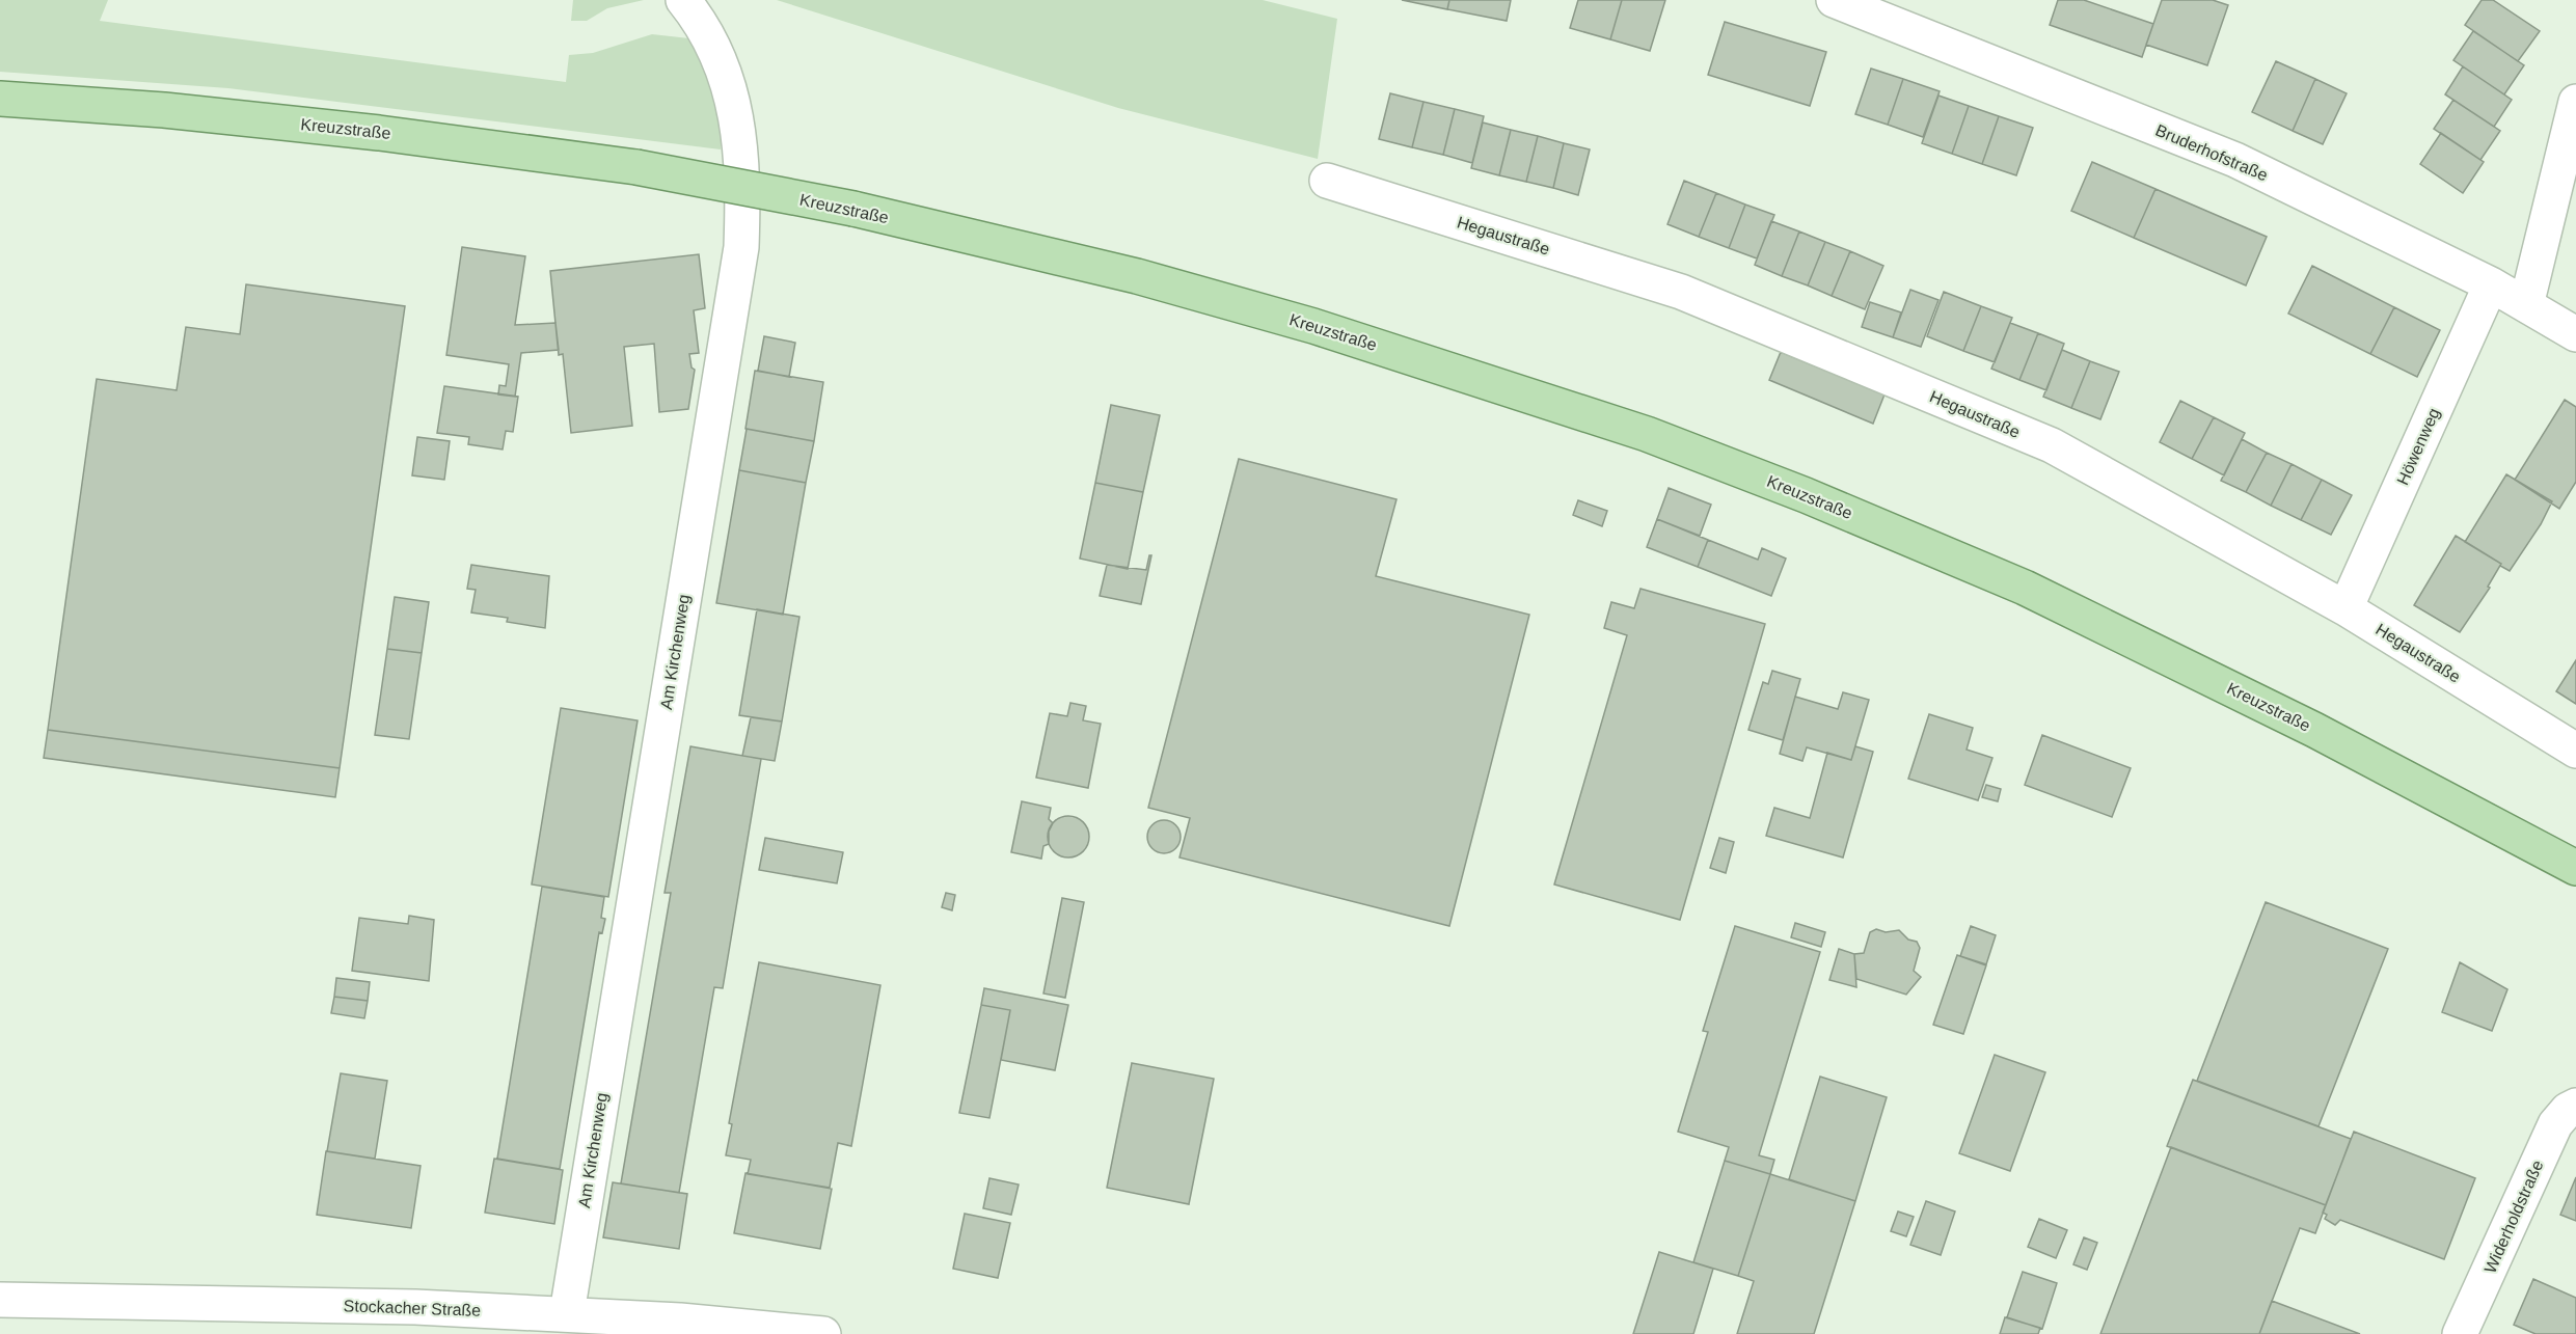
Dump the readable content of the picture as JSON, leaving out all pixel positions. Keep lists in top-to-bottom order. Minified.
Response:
{"streets":{"main road":["Kreuzstraße"],"street":["Bruderhofstraße","Hegaustraße","Höwenweg","Am Kirchenweg","Widerholdstraße","Stockacher Straße"]},"crossings":[["Bruderhofstraße","Höwenweg"],["Hegaustraße","Höwenweg"],["Am Kirchenweg","Stockacher Straße"]]}
